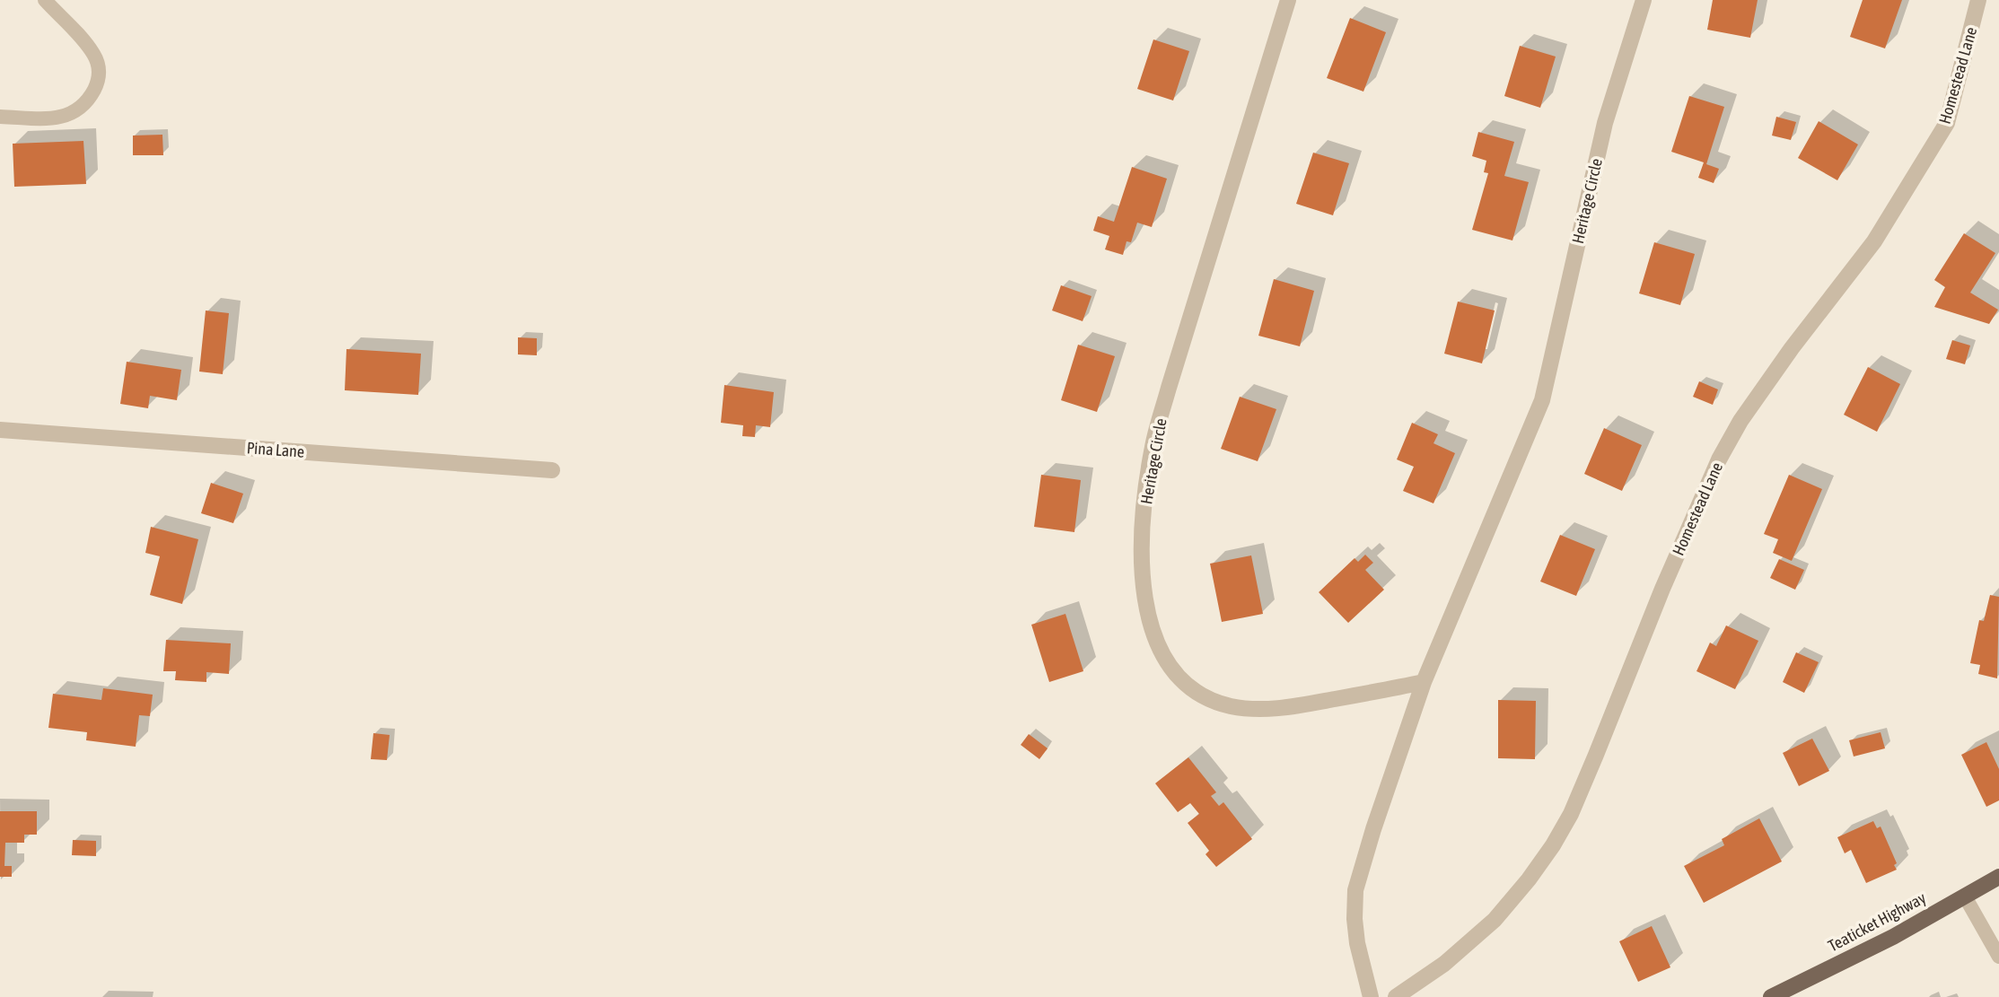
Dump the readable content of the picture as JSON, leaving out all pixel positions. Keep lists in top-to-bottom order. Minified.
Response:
{"streets":{"main road":["Teaticket Highway"],"street":["Homestead Lane","Heritage Circle","Pina Lane"]}}
